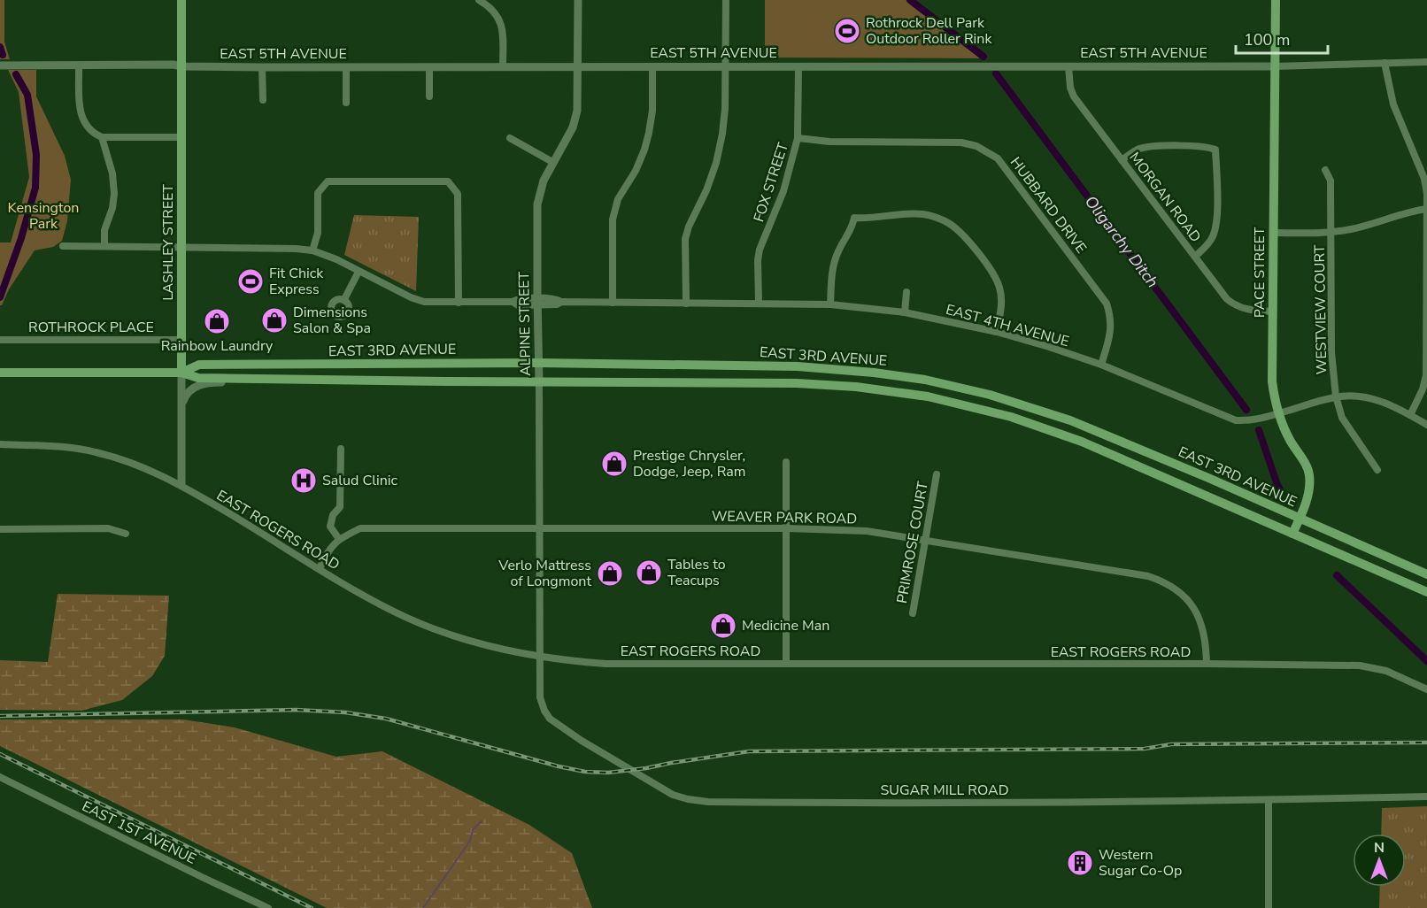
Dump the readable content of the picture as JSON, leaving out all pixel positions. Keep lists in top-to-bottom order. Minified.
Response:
{"streets":{"main road":["LASHLEY STREET","PACE STREET","EAST 3RD AVENUE"],"street":["EAST 5TH AVENUE","FOX STREET","MORGAN ROAD","HUBBARD DRIVE","WESTVIEW COURT","ALPINE STREET","EAST 4TH AVENUE","ROTHROCK PLACE","WEAVER PARK ROAD","EAST ROGERS ROAD","PRIMROSE COURT","SUGAR MILL ROAD","EAST 1ST AVENUE"]},"crossings":[["EAST 5TH AVENUE","FOX STREET"],["EAST 5TH AVENUE","MORGAN ROAD"],["EAST 5TH AVENUE","LASHLEY STREET"],["EAST 5TH AVENUE","PACE STREET"],["EAST 5TH AVENUE","ALPINE STREET"],["FOX STREET","HUBBARD DRIVE"],["FOX STREET","EAST 4TH AVENUE"],["MORGAN ROAD","PACE STREET"],["HUBBARD DRIVE","EAST 4TH AVENUE"],["LASHLEY STREET","EAST 4TH AVENUE"],["LASHLEY STREET","ROTHROCK PLACE"],["LASHLEY STREET","EAST 3RD AVENUE"],["LASHLEY STREET","EAST ROGERS ROAD"],["PACE STREET","EAST 4TH AVENUE"],["PACE STREET","EAST 3RD AVENUE"],["WESTVIEW COURT","EAST 4TH AVENUE"],["ALPINE STREET","EAST 4TH AVENUE"],["ALPINE STREET","EAST 3RD AVENUE"],["ALPINE STREET","WEAVER PARK ROAD"],["ALPINE STREET","EAST ROGERS ROAD"],["ALPINE STREET","SUGAR MILL ROAD"],["WEAVER PARK ROAD","EAST ROGERS ROAD"],["WEAVER PARK ROAD","PRIMROSE COURT"],["EAST ROGERS ROAD","SUGAR MILL ROAD"]],"water":["Oligarchy Ditch"],"parks":["Kensington Park"],"places":{"sports":["Rothrock Dell Park Outdoor Roller Rink","Fit Chick Express"],"shop":["Dimensions Salon & Spa","Rainbow Laundry","Prestige Chrysler, Dodge, Jeep, Ram","Tables to Teacups","Verlo Mattress of Longmont","Medicine Man"],"hospital":["Salud Clinic"],"building":["Western Sugar Co-Op"]},"scale_bar":"100 m","north":"top"}
